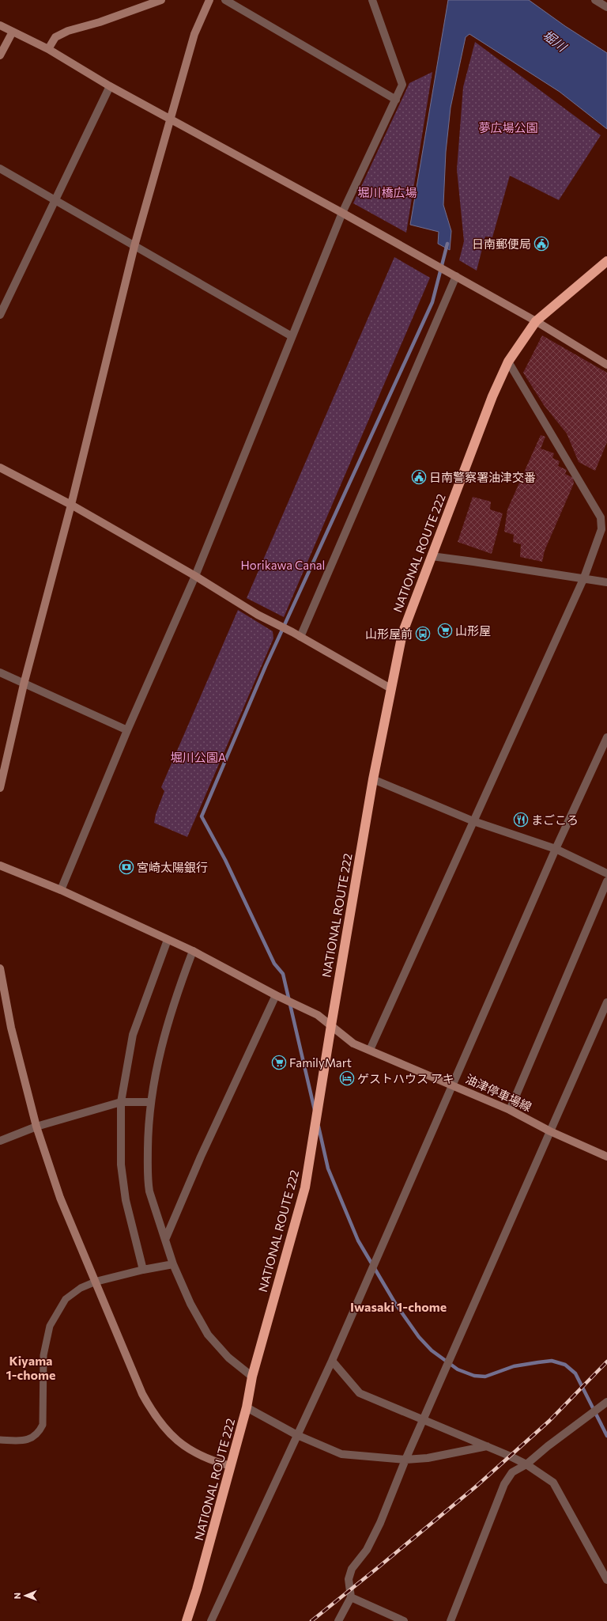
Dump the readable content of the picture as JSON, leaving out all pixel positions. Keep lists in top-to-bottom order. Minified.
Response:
{"streets":{"highway":["NATIONAL ROUTE 222"],"street":["油津停車場線"]},"crossings":[["NATIONAL ROUTE 222","油津停車場線"]],"districts":["Iwasaki 1-chome","Kiyama 1-chome"],"water":["堀川"],"parks":["夢広場公園","堀川橋広場","Horikawa Canal","堀川公園A"],"places":{"public building":["日南郵便局","日南警察署油津交番"],"supermarket":["山形屋","FamilyMart"],"bus stop":["山形屋前"],"restaurant":["まごころ"],"bank":["宮崎太陽銀行"],"hotel":["ゲストハウス アキ"]},"north":"left"}
